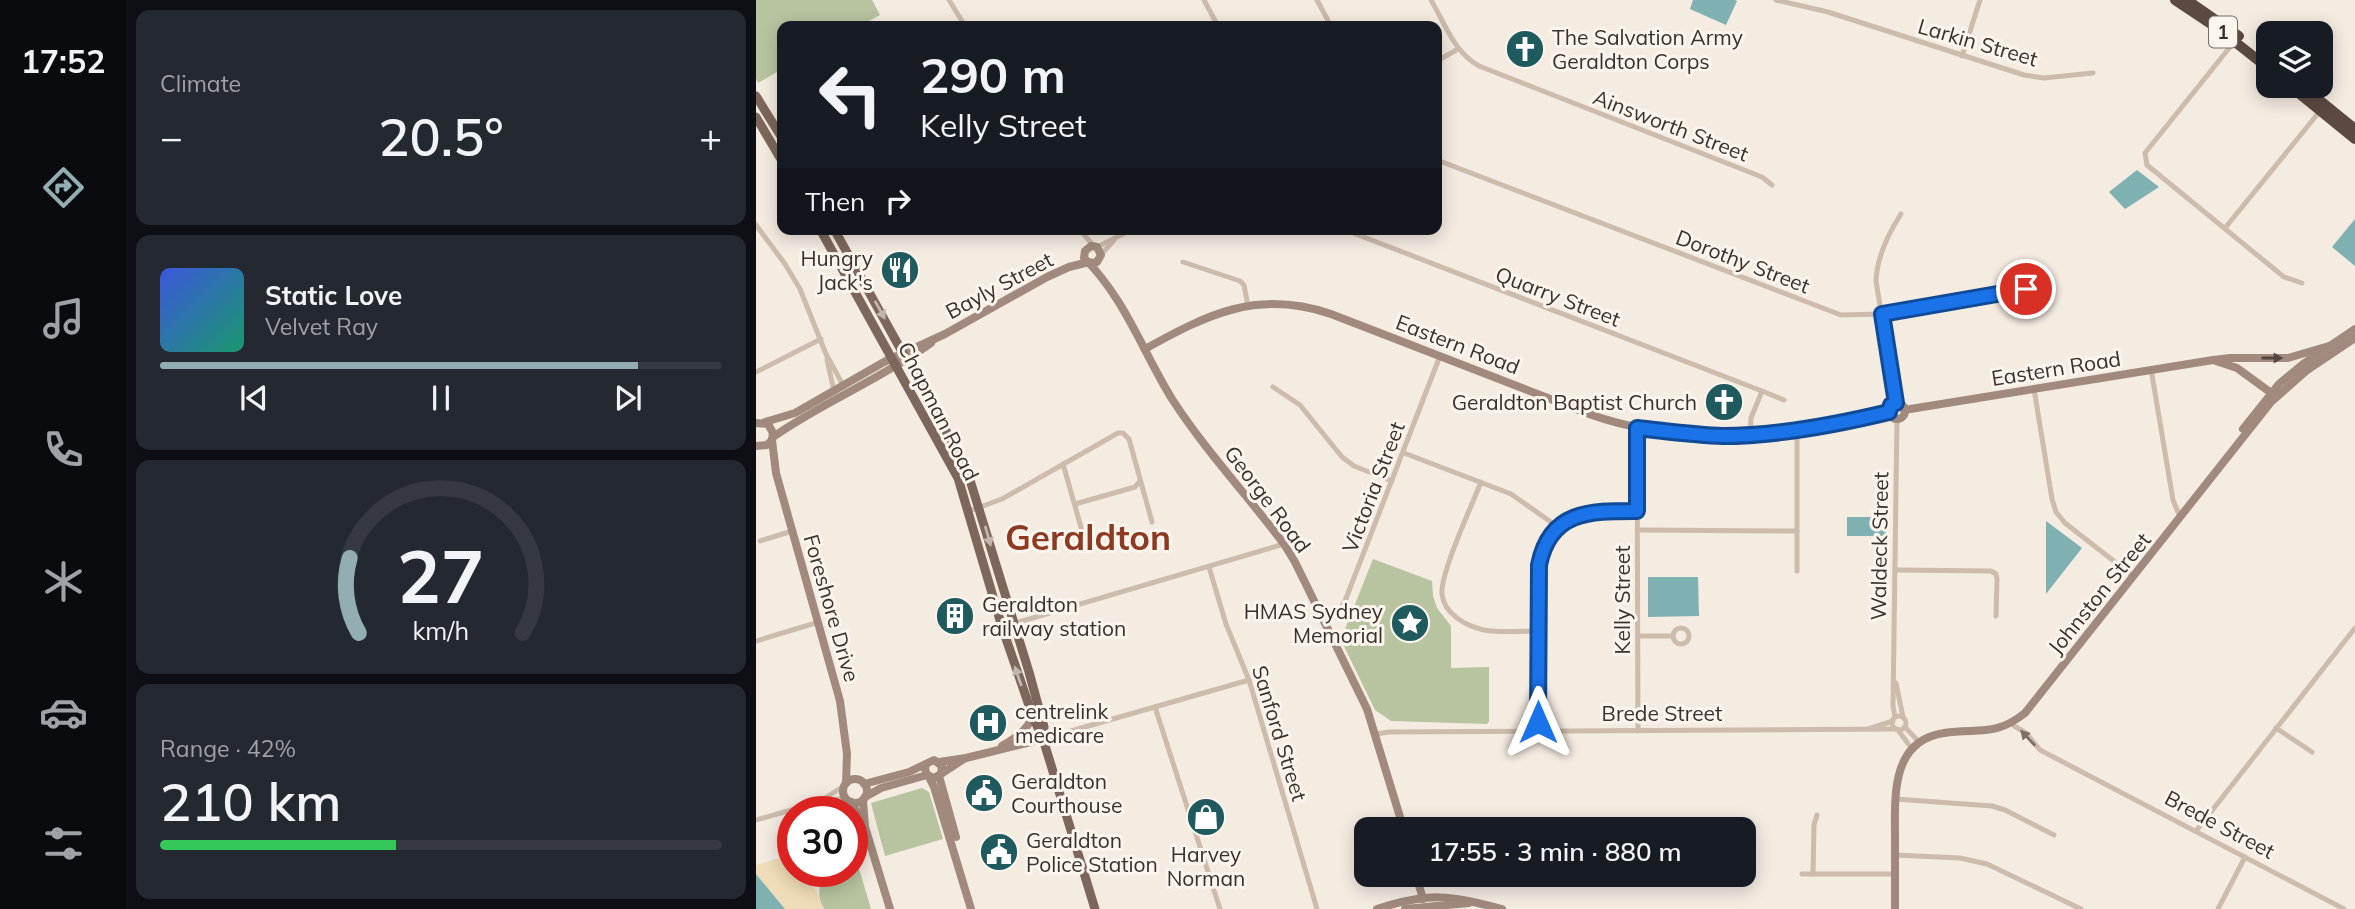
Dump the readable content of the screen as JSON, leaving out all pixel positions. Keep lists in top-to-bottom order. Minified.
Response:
{"streets":{"highway":["1"],"main road":["Chapman Road"],"street":["Larkin Street","Ainsworth Street","Dorothy Street","Bayly Street","Quarry Street","Eastern Road","Victoria Street","George Road","Waldeck Street","Johnston Street","Kelly Street","Foreshore Drive","Brede Street","Sanford Street"]},"crossings":[["Bayly Street","Chapman Road"],["Bayly Street","George Road"],["Bayly Street","Foreshore Drive"],["Eastern Road","Victoria Street"],["Eastern Road","George Road"],["Eastern Road","Waldeck Street"],["Eastern Road","Johnston Street"],["Eastern Road","Kelly Street"],["Victoria Street","George Road"],["George Road","Brede Street"],["Waldeck Street","Brede Street"],["Johnston Street","Brede Street"],["Kelly Street","Brede Street"]],"districts":["Geraldton"],"places":{"church":["The Salvation Army Geraldton Corps","Geraldton Baptist Church"],"restaurant":["Hungry Jack's"],"building":["Geraldton railway station"],"place":["HMAS Sydney Memorial"],"hospital":["centrelink medicare"],"public building":["Geraldton Courthouse","Geraldton Police Station"],"shop":["Harvey Norman"]},"page":{"tabs":"17:52","tile":["Climate",["Range · 42%","210 km"]],"turn":["290 m","Kelly Street"],"heat":["−","20.5°","+"],"then":"Then","song":["Static Love","Velvet Ray"],"limit":"30","trip":"17:55 · 3 min · 880 m","gauge":["27","km/h"]}}
